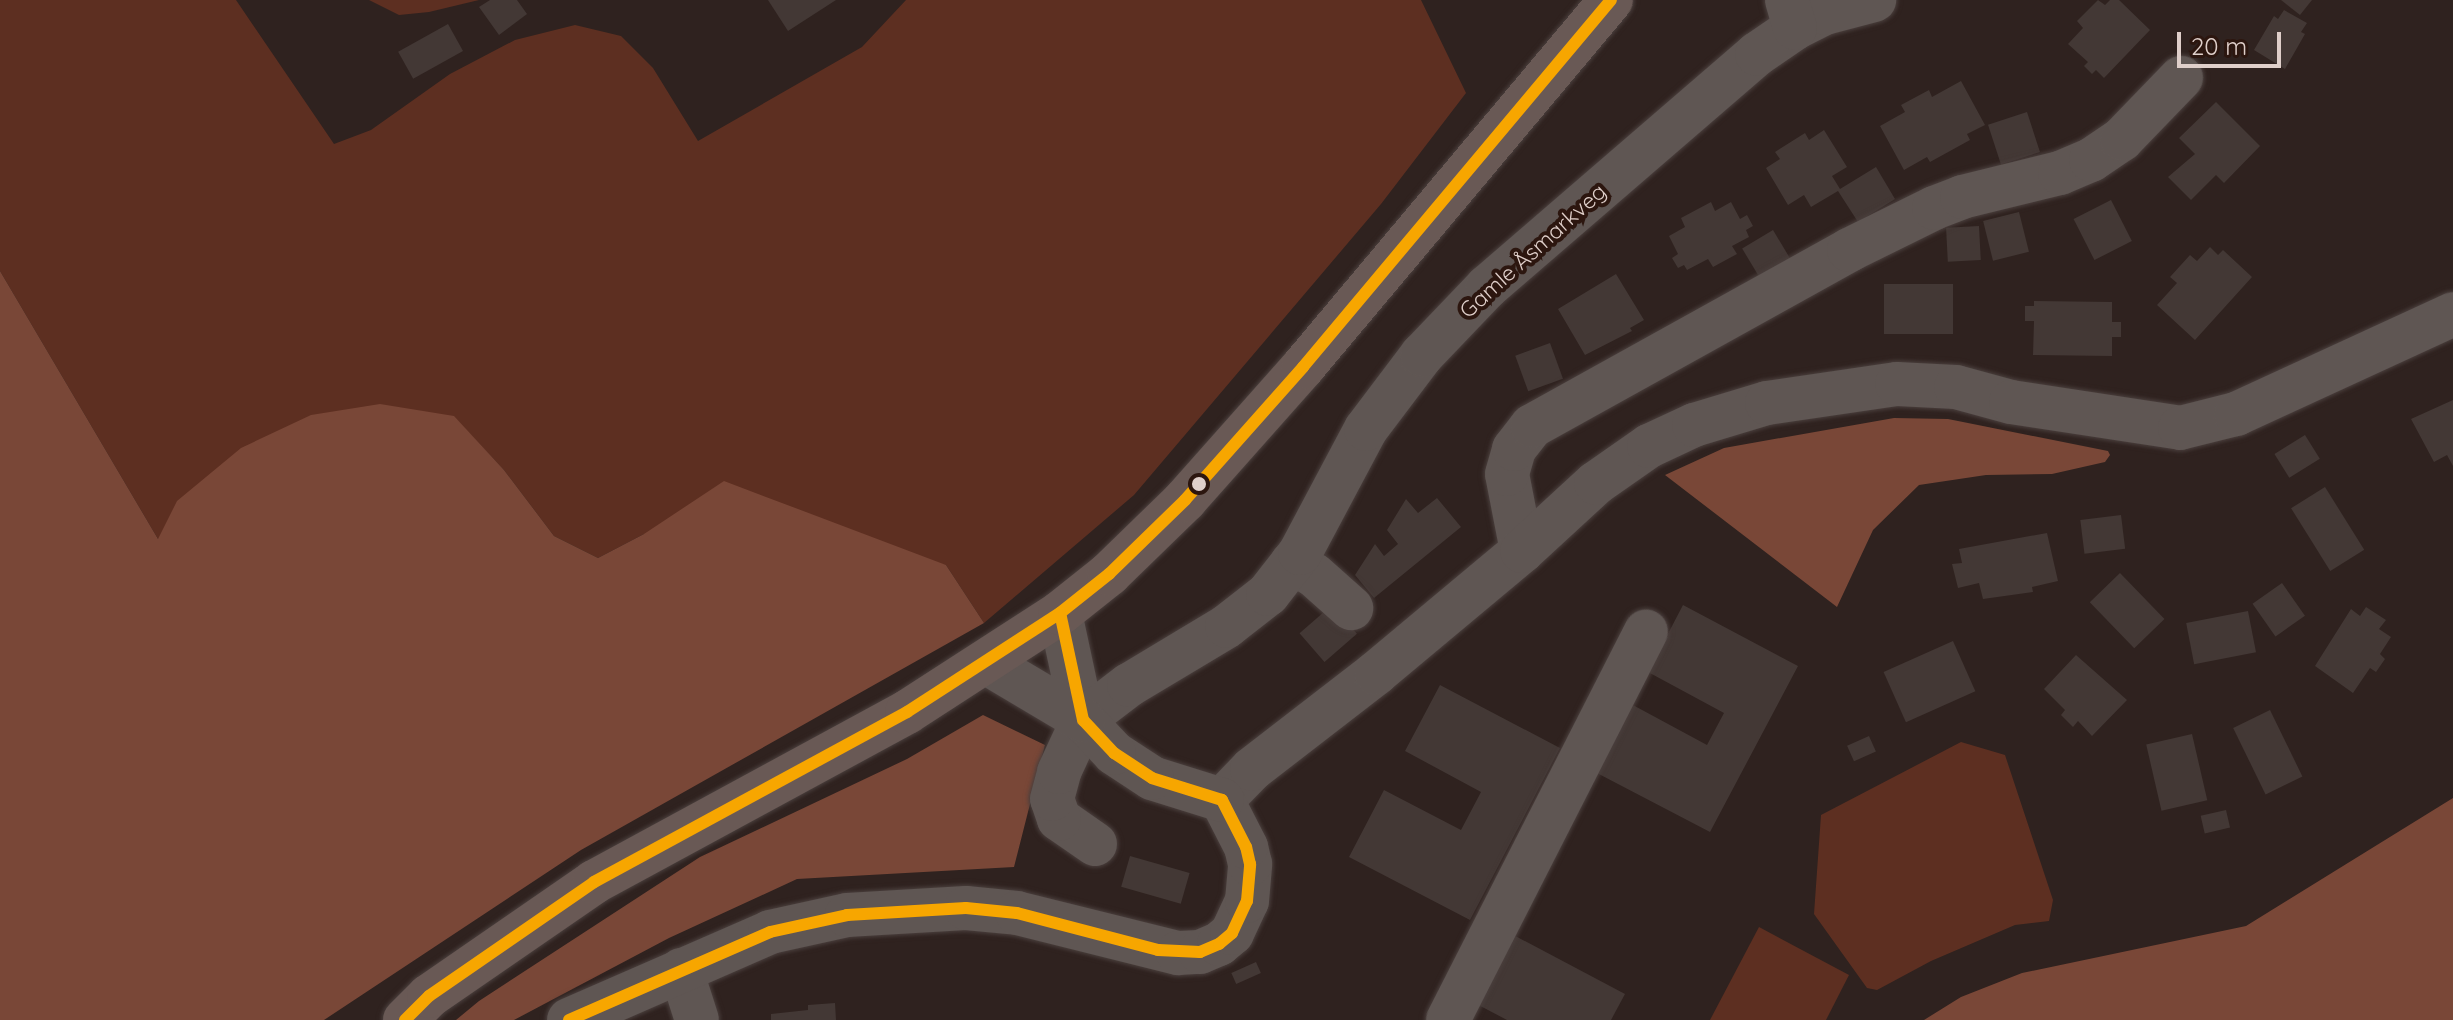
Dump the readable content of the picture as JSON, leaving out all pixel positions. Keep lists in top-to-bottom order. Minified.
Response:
{"streets":{"street":["Gamle Åsmarkveg"]},"scale_bar":"20 m"}
